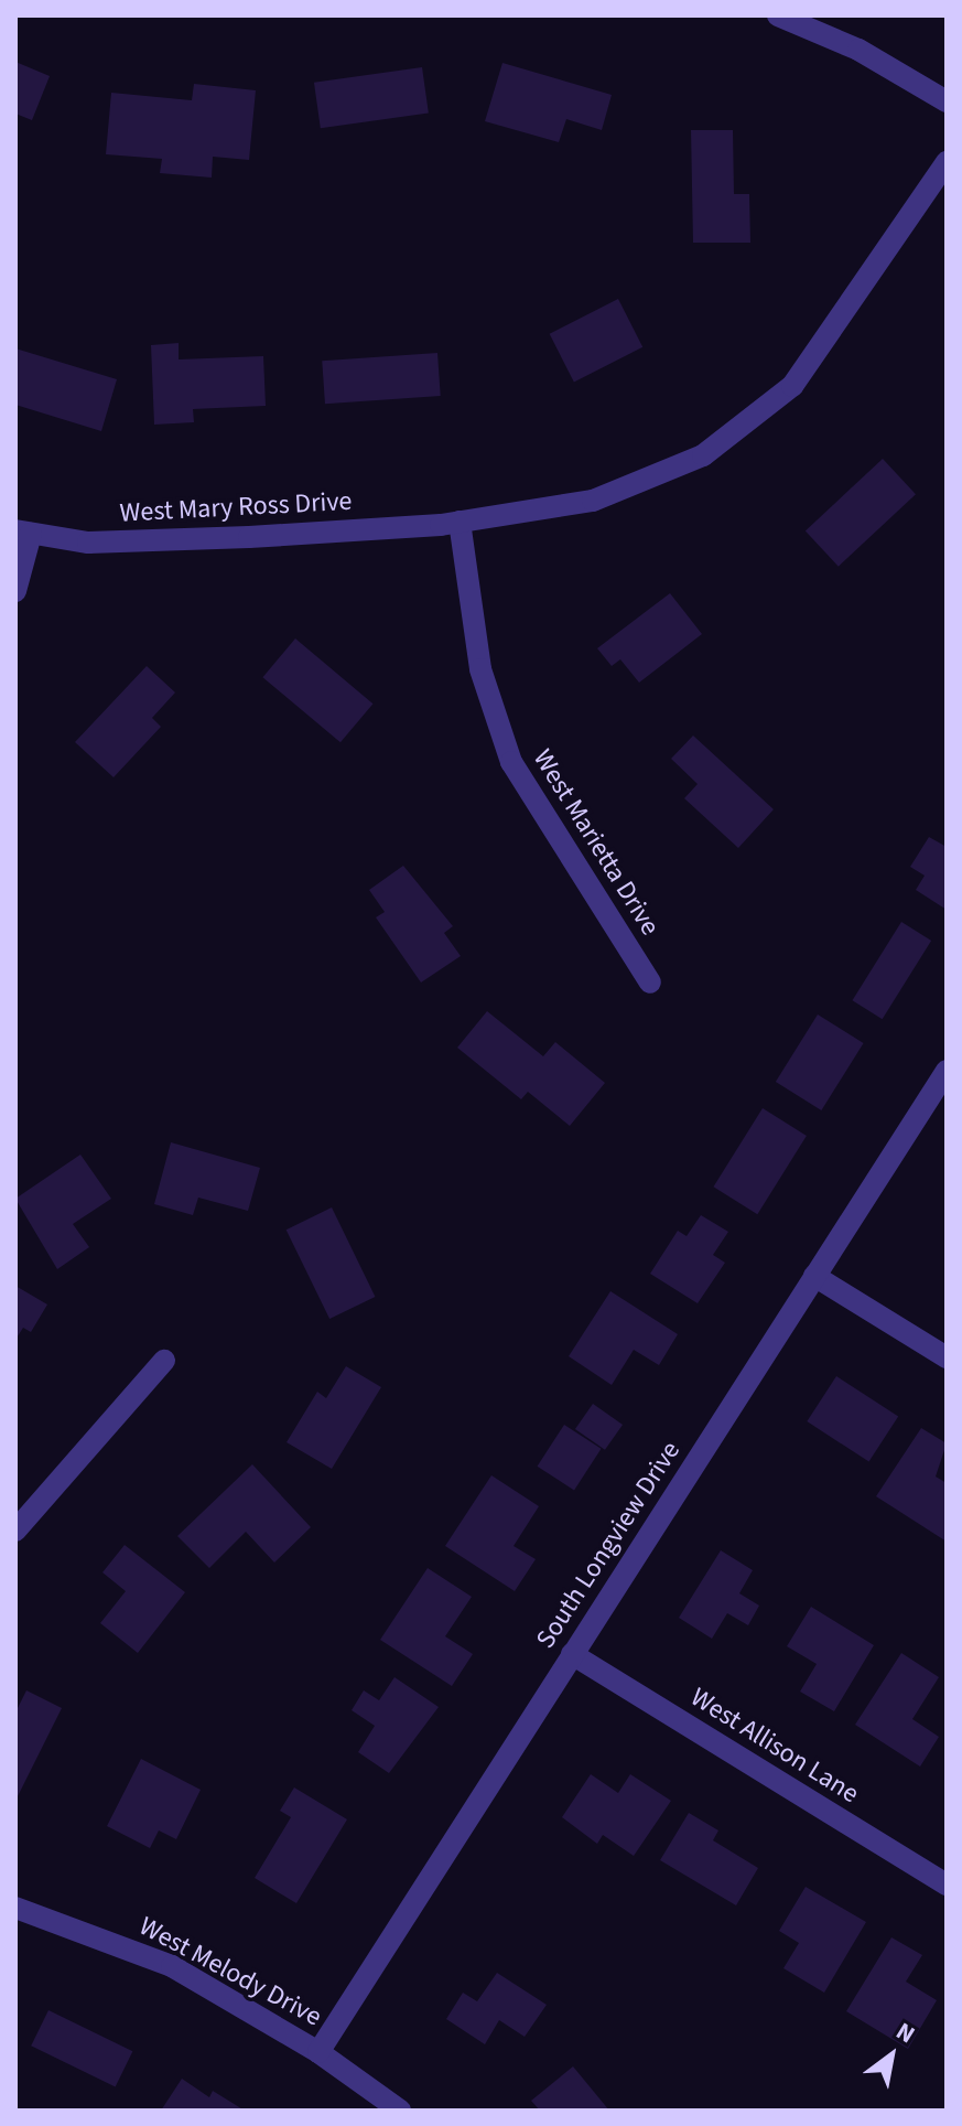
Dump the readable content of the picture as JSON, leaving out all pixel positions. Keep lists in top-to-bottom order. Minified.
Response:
{"streets":{"street":["West Mary Ross Drive","West Marietta Drive","South Longview Drive","West Allison Lane","West Melody Drive"]},"crossings":[["West Mary Ross Drive","West Marietta Drive"],["South Longview Drive","West Allison Lane"],["South Longview Drive","West Melody Drive"]],"north":"top right"}
